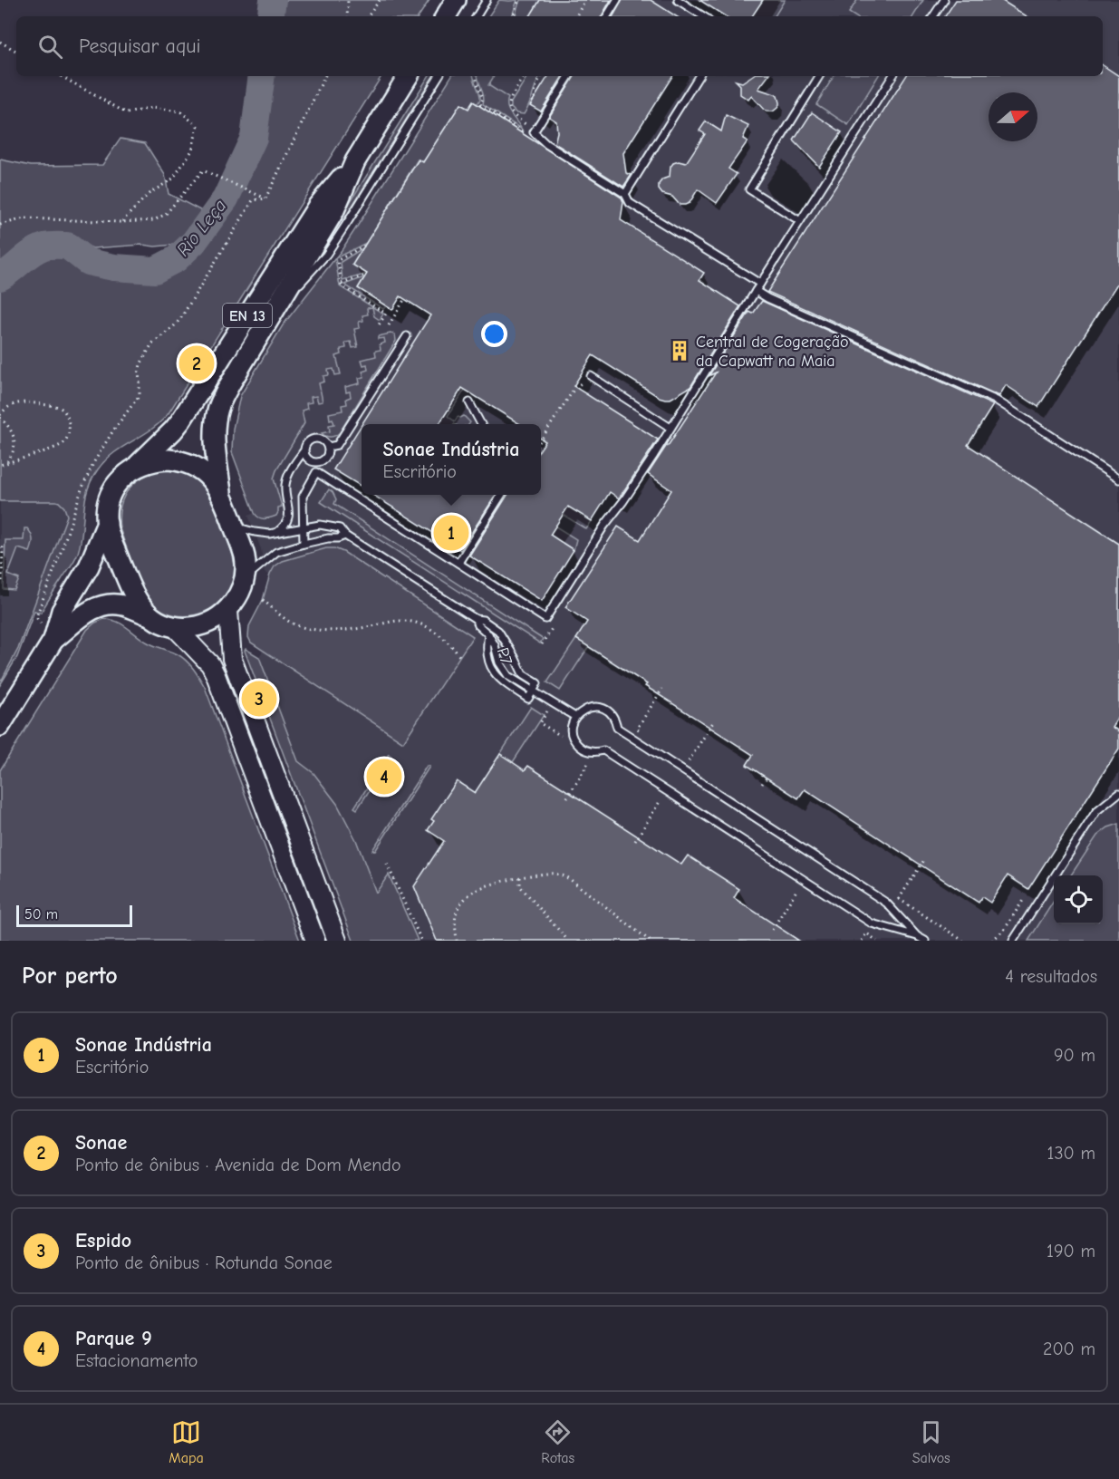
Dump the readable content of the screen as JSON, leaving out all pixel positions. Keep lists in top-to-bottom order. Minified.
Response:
{"streets":{"main road":["EN 13"],"lane":["P7"]},"water":["Rio Leça"],"places":{"building":["Central de Cogeração da Capwatt na Maia"]},"scale_bar":"50 m","north":"right","page":{"search":"Pesquisar aqui","pins":["2","1","3","4"],"popup":["Sonae Indústria","Escritório"],"scale":"50 m","heading":["Por perto","4 resultados"],"list":[{"mark":"1","name":"Sonae Indústria","note":"Escritório","value":"90 m"},{"mark":"2","name":"Sonae","note":"Ponto de ônibus · Avenida de Dom Mendo","value":"130 m"},{"mark":"3","name":"Espido","note":"Ponto de ônibus · Rotunda Sonae","value":"190 m"},{"mark":"4","name":"Parque 9","note":"Estacionamento","value":"200 m"}],"nav":["Mapa","Rotas","Salvos"]}}
